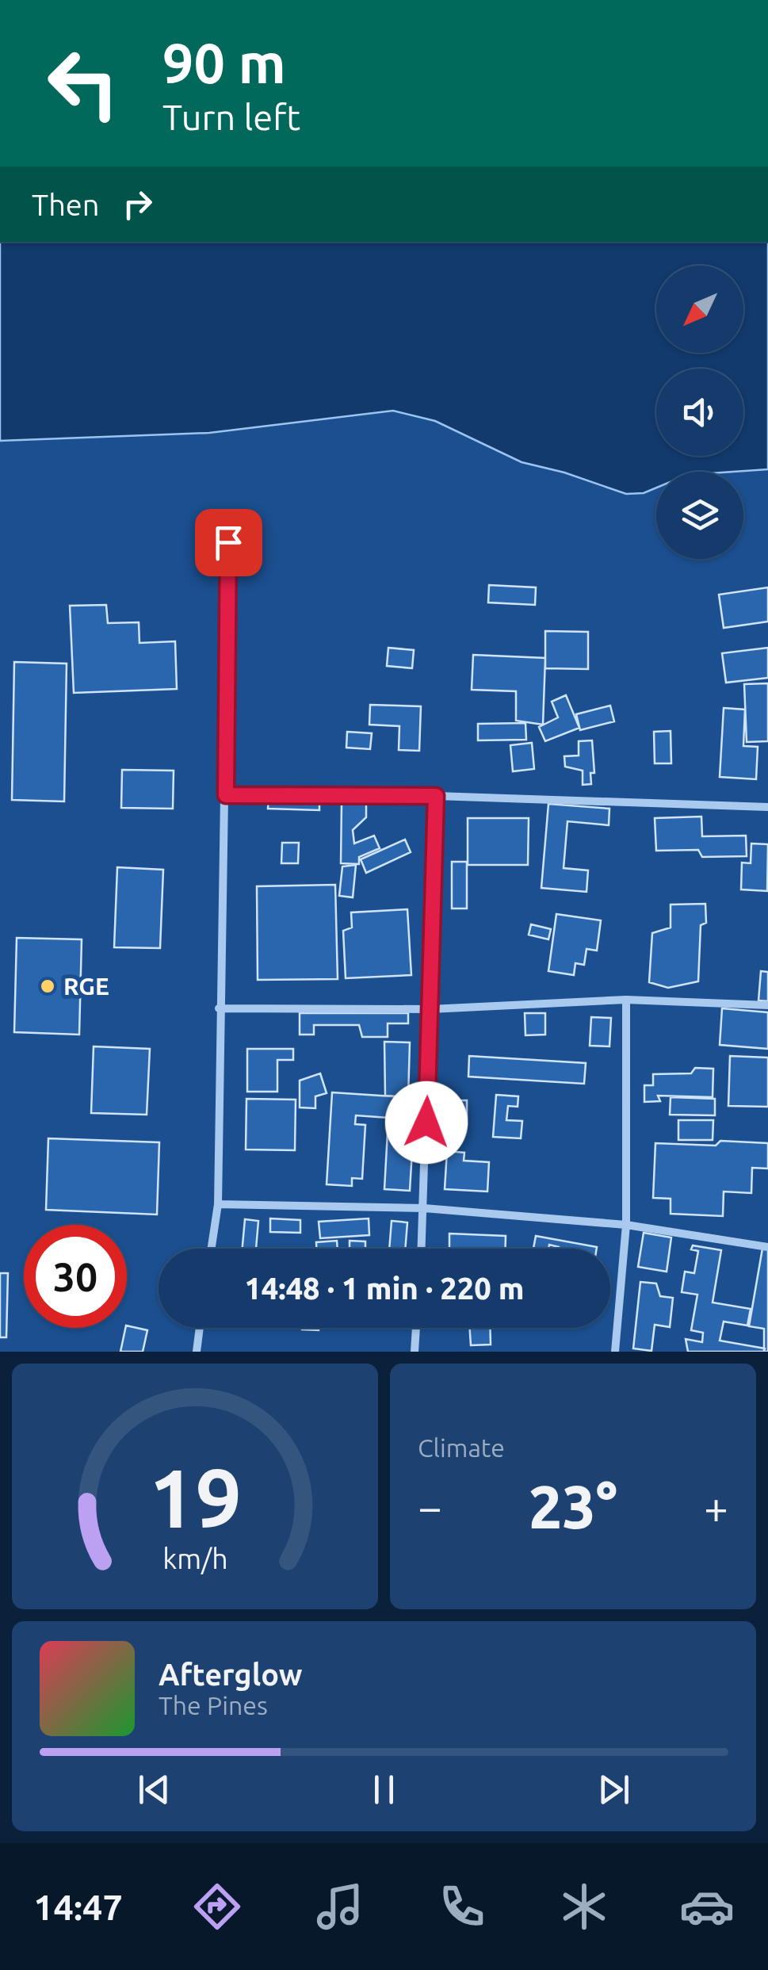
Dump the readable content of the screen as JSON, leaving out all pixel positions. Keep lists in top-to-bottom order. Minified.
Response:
{"places":["RGE"],"north":"bottom left","page":{"turn":["90 m","Turn left"],"then":"Then","limit":"30","trip":"14:48 · 1 min · 220 m","tile":"Climate","heat":["−","23°","+"],"song":["Afterglow","The Pines"],"tabs":"14:47","gauge":["19","km/h"]}}
